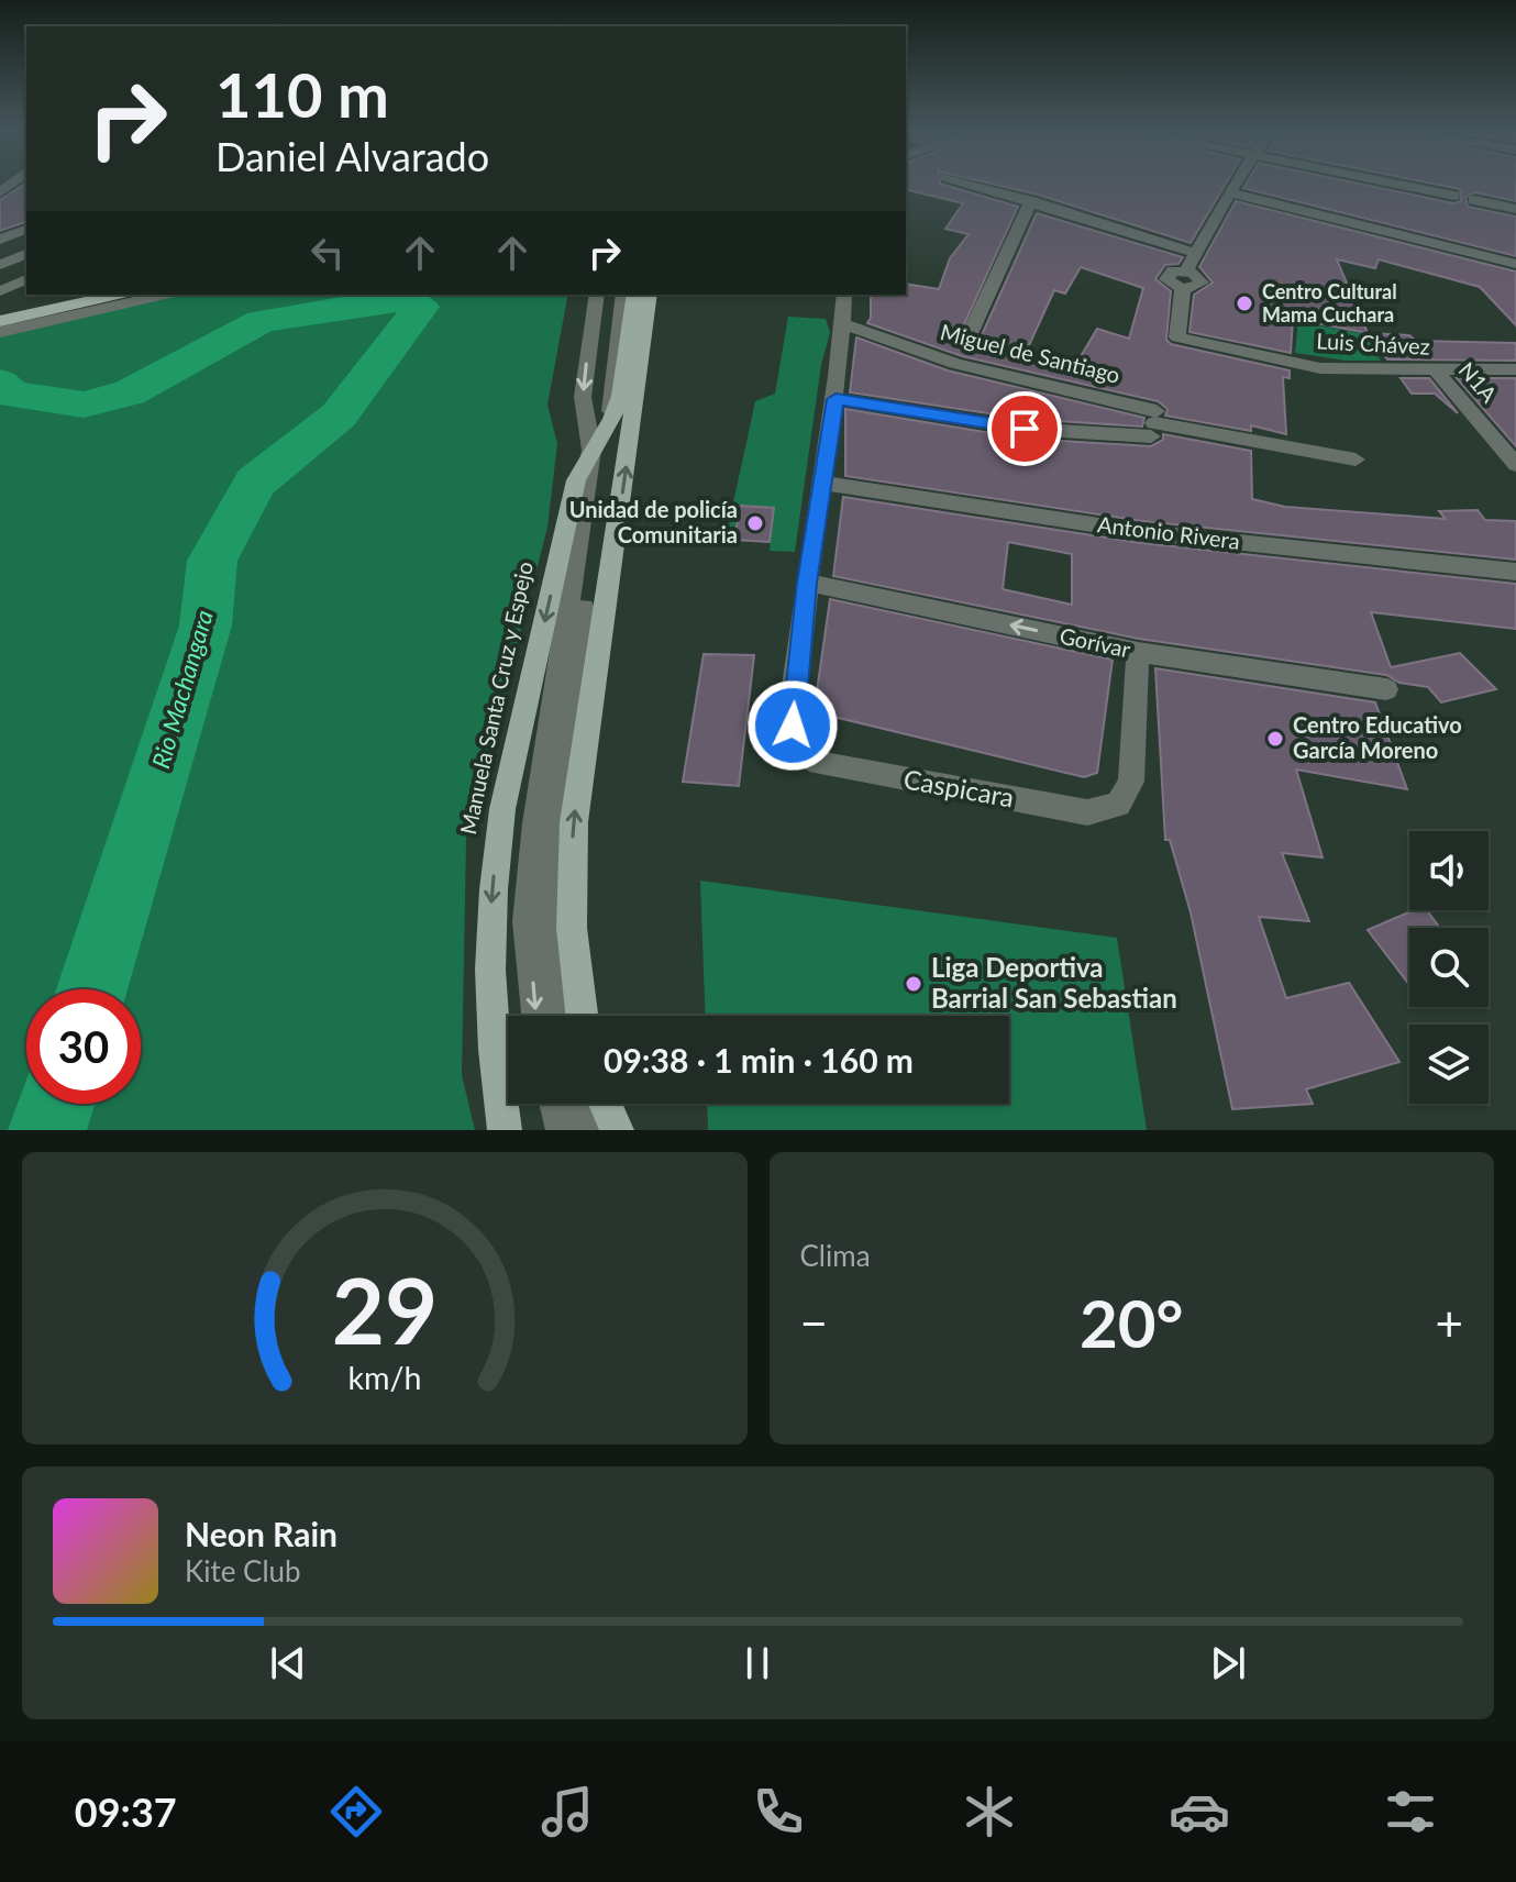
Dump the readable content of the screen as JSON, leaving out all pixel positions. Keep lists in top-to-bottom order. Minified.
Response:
{"streets":{"main road":["Manuela Santa Cruz y Espejo"],"street":["Luis Chávez","Miguel de Santiago","N1A","Antonio Rivera","Gorívar","Caspicara"]},"crossings":[["Luis Chávez","N1A"],["Gorívar","Caspicara"]],"water":["Rio Machangara"],"places":["Centro Cultural Mama Cuchara","Unidad de policía Comunitaria","Centro Educativo García Moreno","Liga Deportiva Barrial San Sebastian"],"page":{"turn":["110 m","Daniel Alvarado"],"limit":"30","trip":"09:38 · 1 min · 160 m","tile":"Clima","heat":["−","20°","+"],"song":["Neon Rain","Kite Club"],"tabs":"09:37","gauge":["29","km/h"]}}
